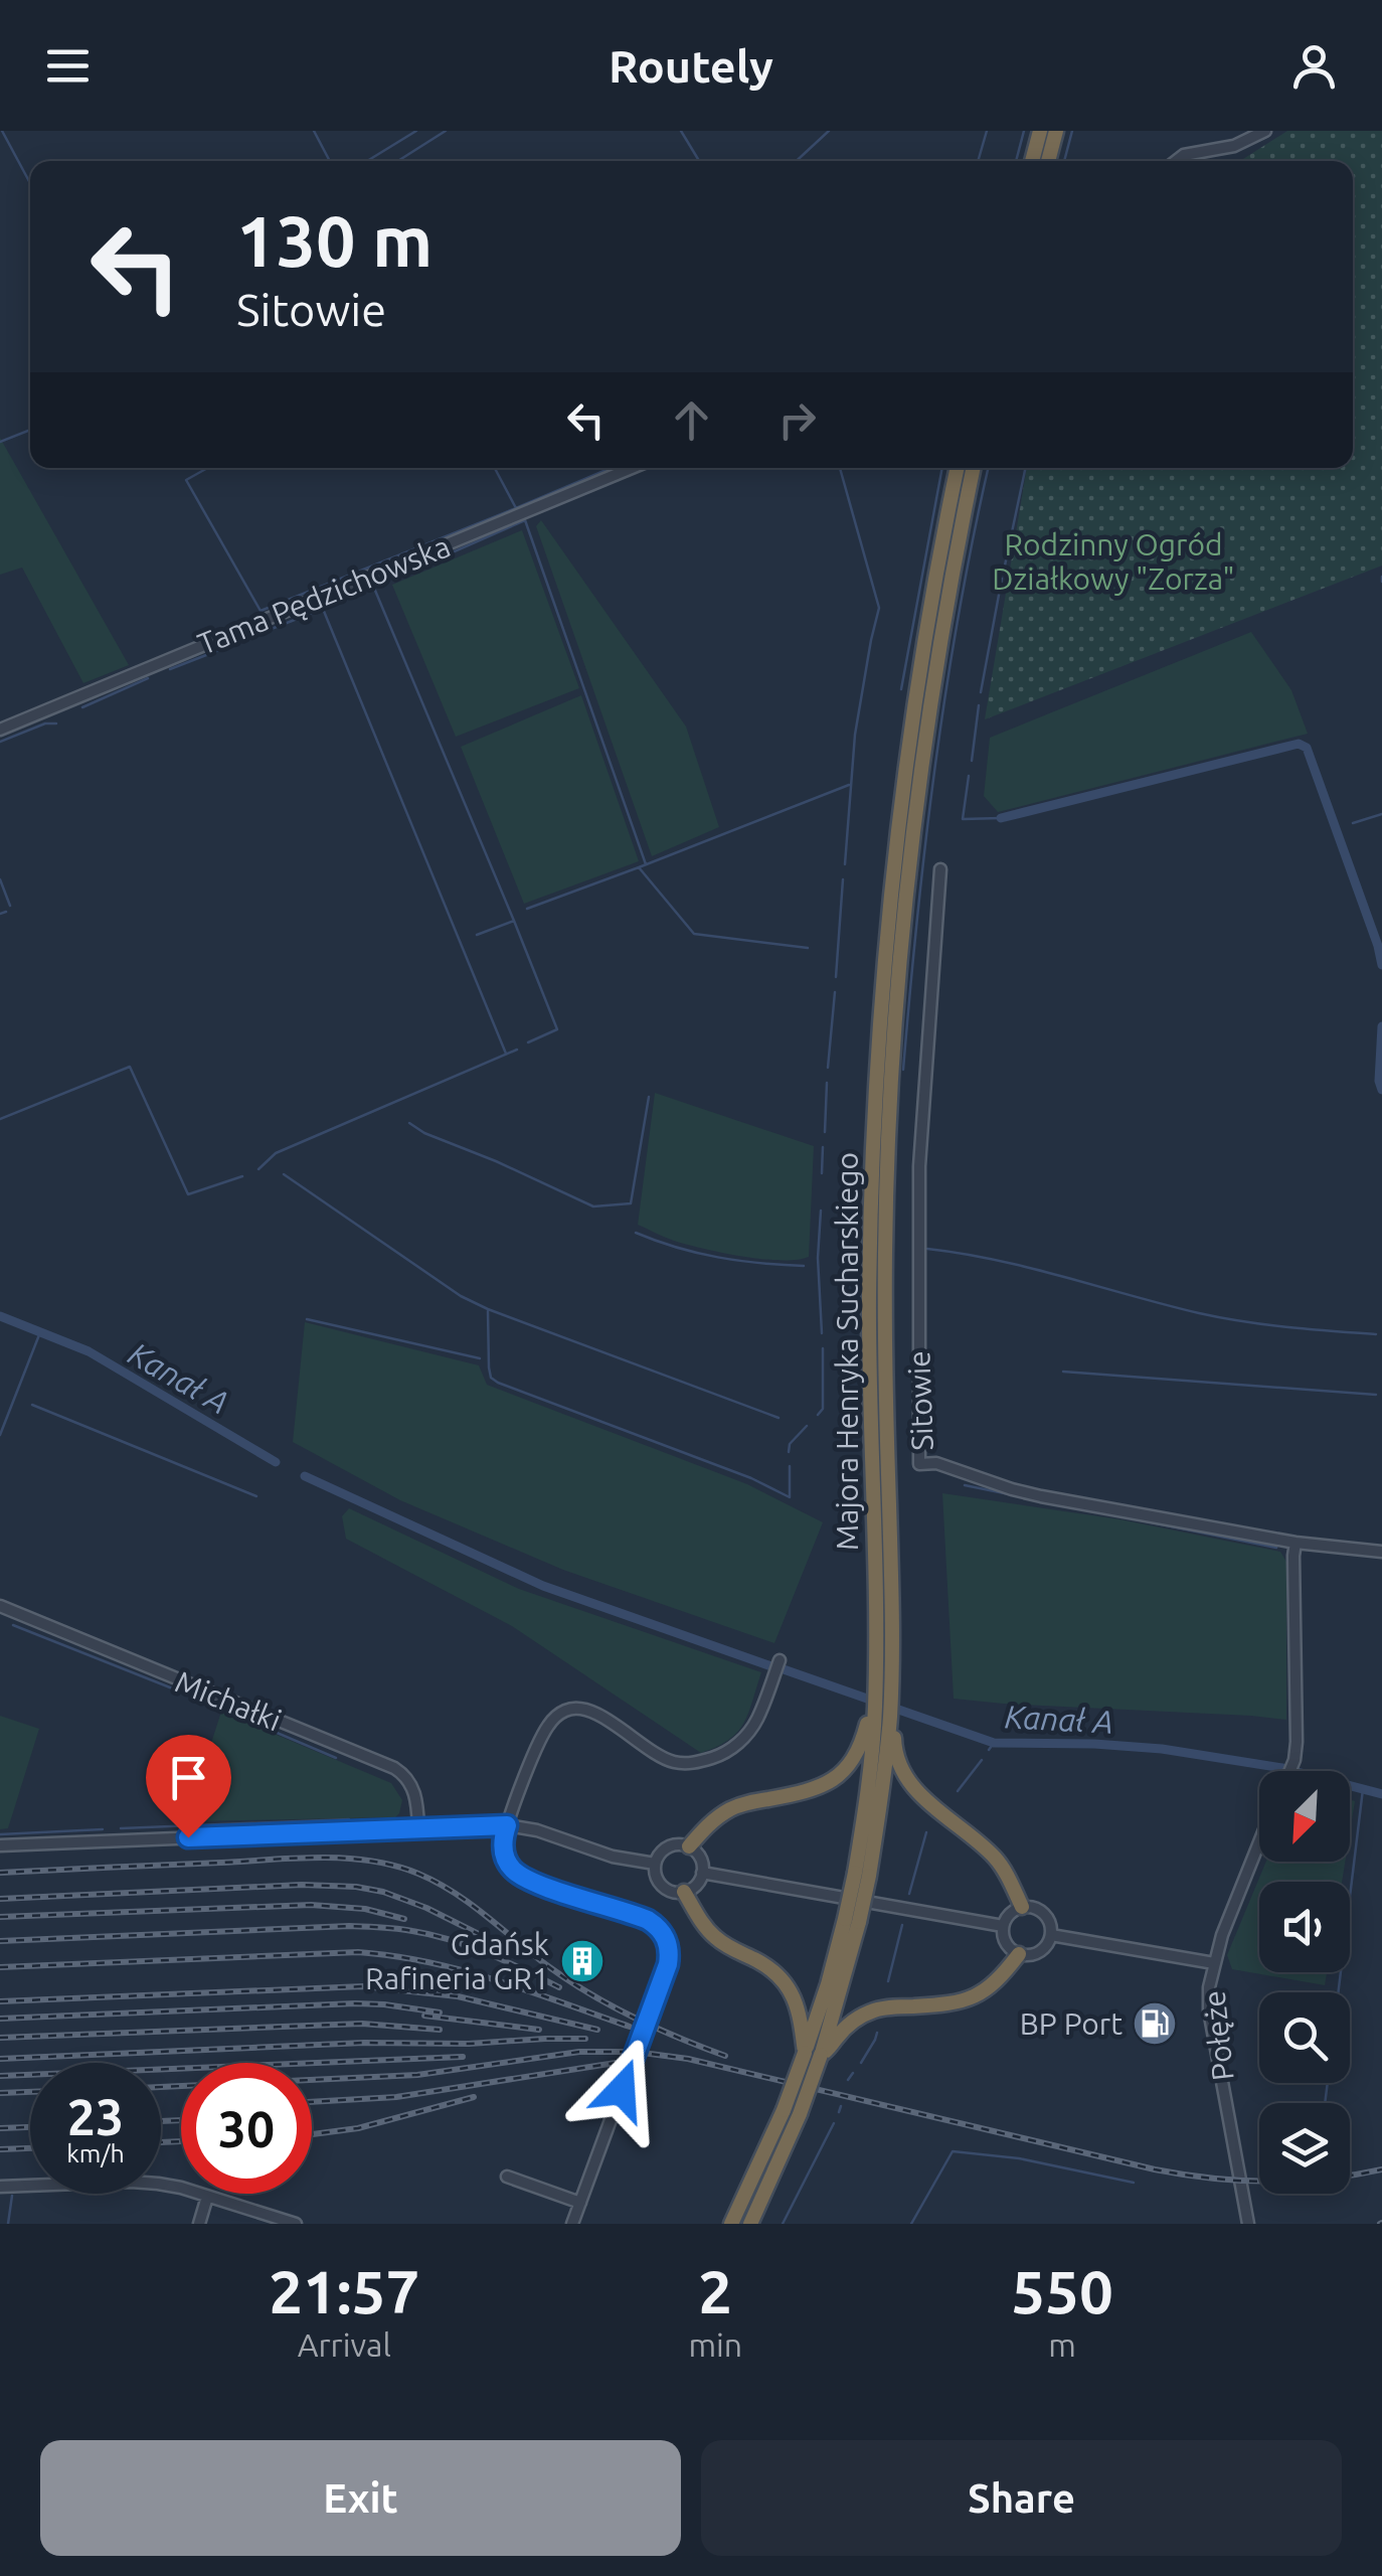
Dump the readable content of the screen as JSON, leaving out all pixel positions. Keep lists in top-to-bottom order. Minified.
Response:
{"streets":{"highway":["Majora Henryka Sucharskiego"],"street":["Tama Pędzichowska","Sitowie","Michałki","Połęże"]},"water":["Kanał A"],"parks":["Rodzinny Ogród Działkowy \"Zorza\""],"places":{"building":["Gdańsk Rafineria GR1"],"fuel station":["BP Port"]},"north":"bottom left","page":{"header":"Routely","turn":["130 m","Sitowie"],"speed":"23 km/h","limit":"30","eta":["21:57","Arrival","2","min","550","m"],"buttons":["Exit","Share"]}}
